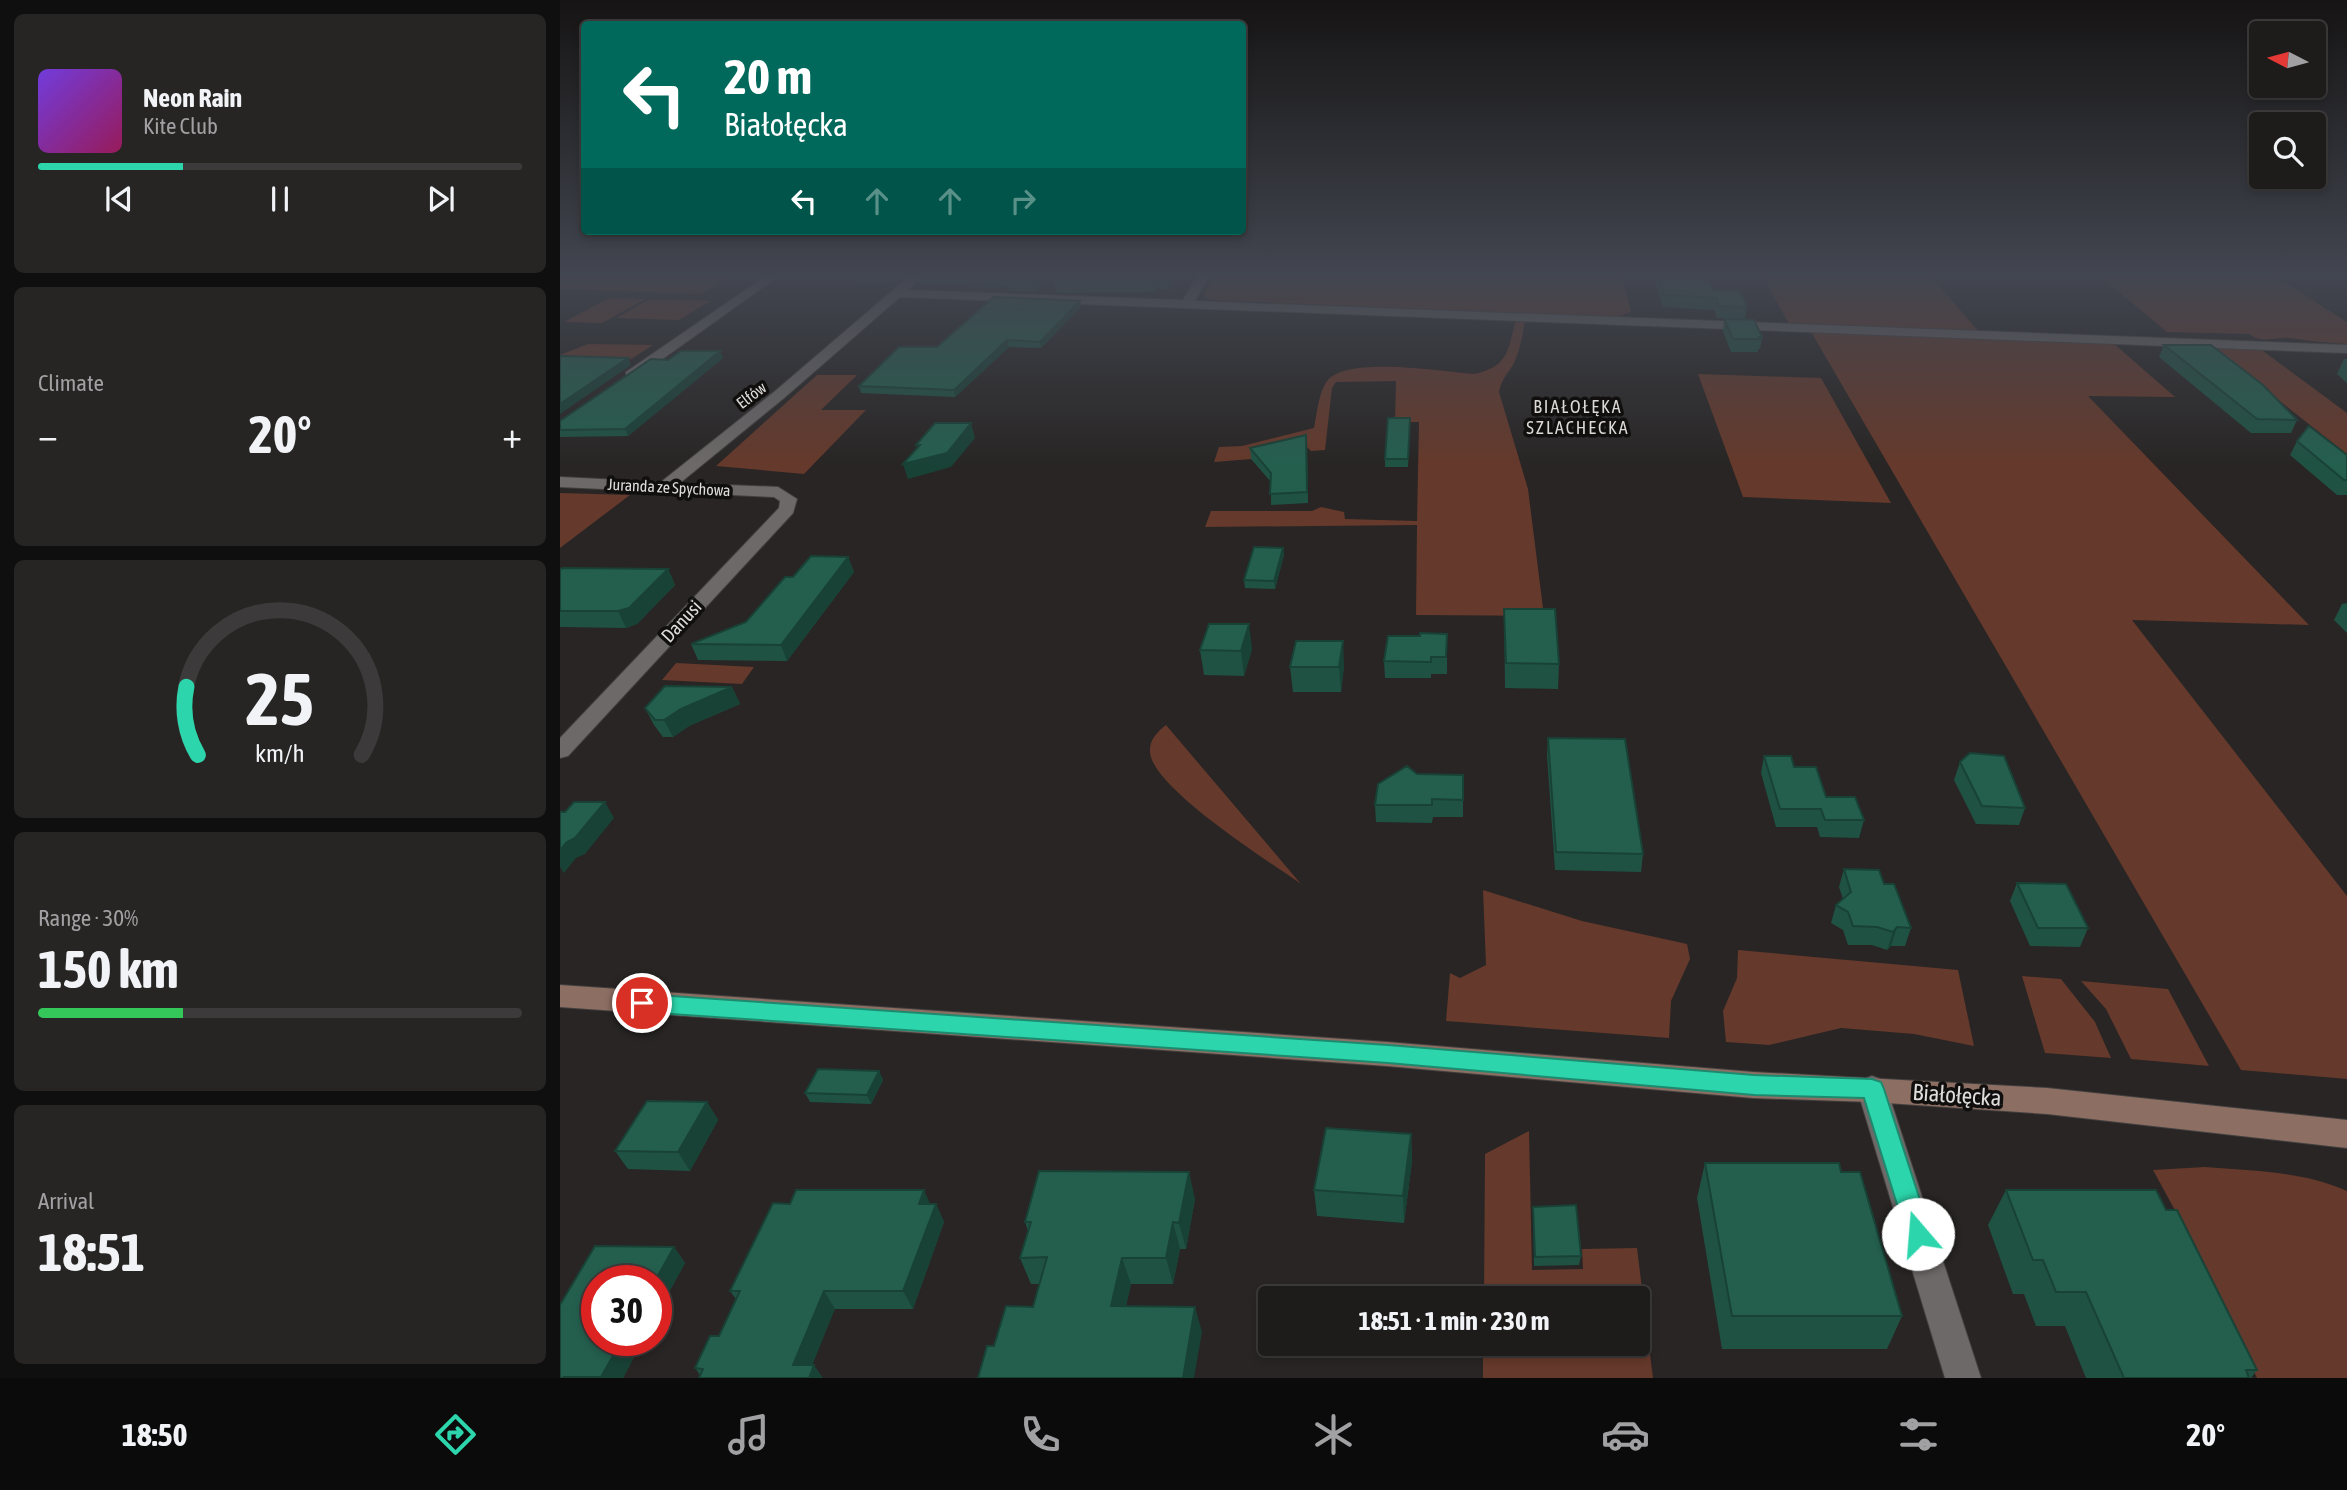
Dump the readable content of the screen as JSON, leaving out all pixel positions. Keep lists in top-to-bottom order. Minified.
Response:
{"streets":{"street":["Elfów","Juranda ze Spychowa","Danusi","Białołęcka"]},"crossings":[["Elfów","Juranda ze Spychowa"],["Juranda ze Spychowa","Danusi"]],"districts":["BIAŁOŁĘKA SZLACHECKA"],"north":"left","page":{"turn":["20 m","Białołęcka"],"song":["Neon Rain","Kite Club"],"tile":["Climate",["Range · 30%","150 km"],["Arrival","18:51"]],"heat":["−","20°","+"],"limit":"30","trip":"18:51 · 1 min · 230 m","tabs":["18:50","20°"],"gauge":["25","km/h"]}}
